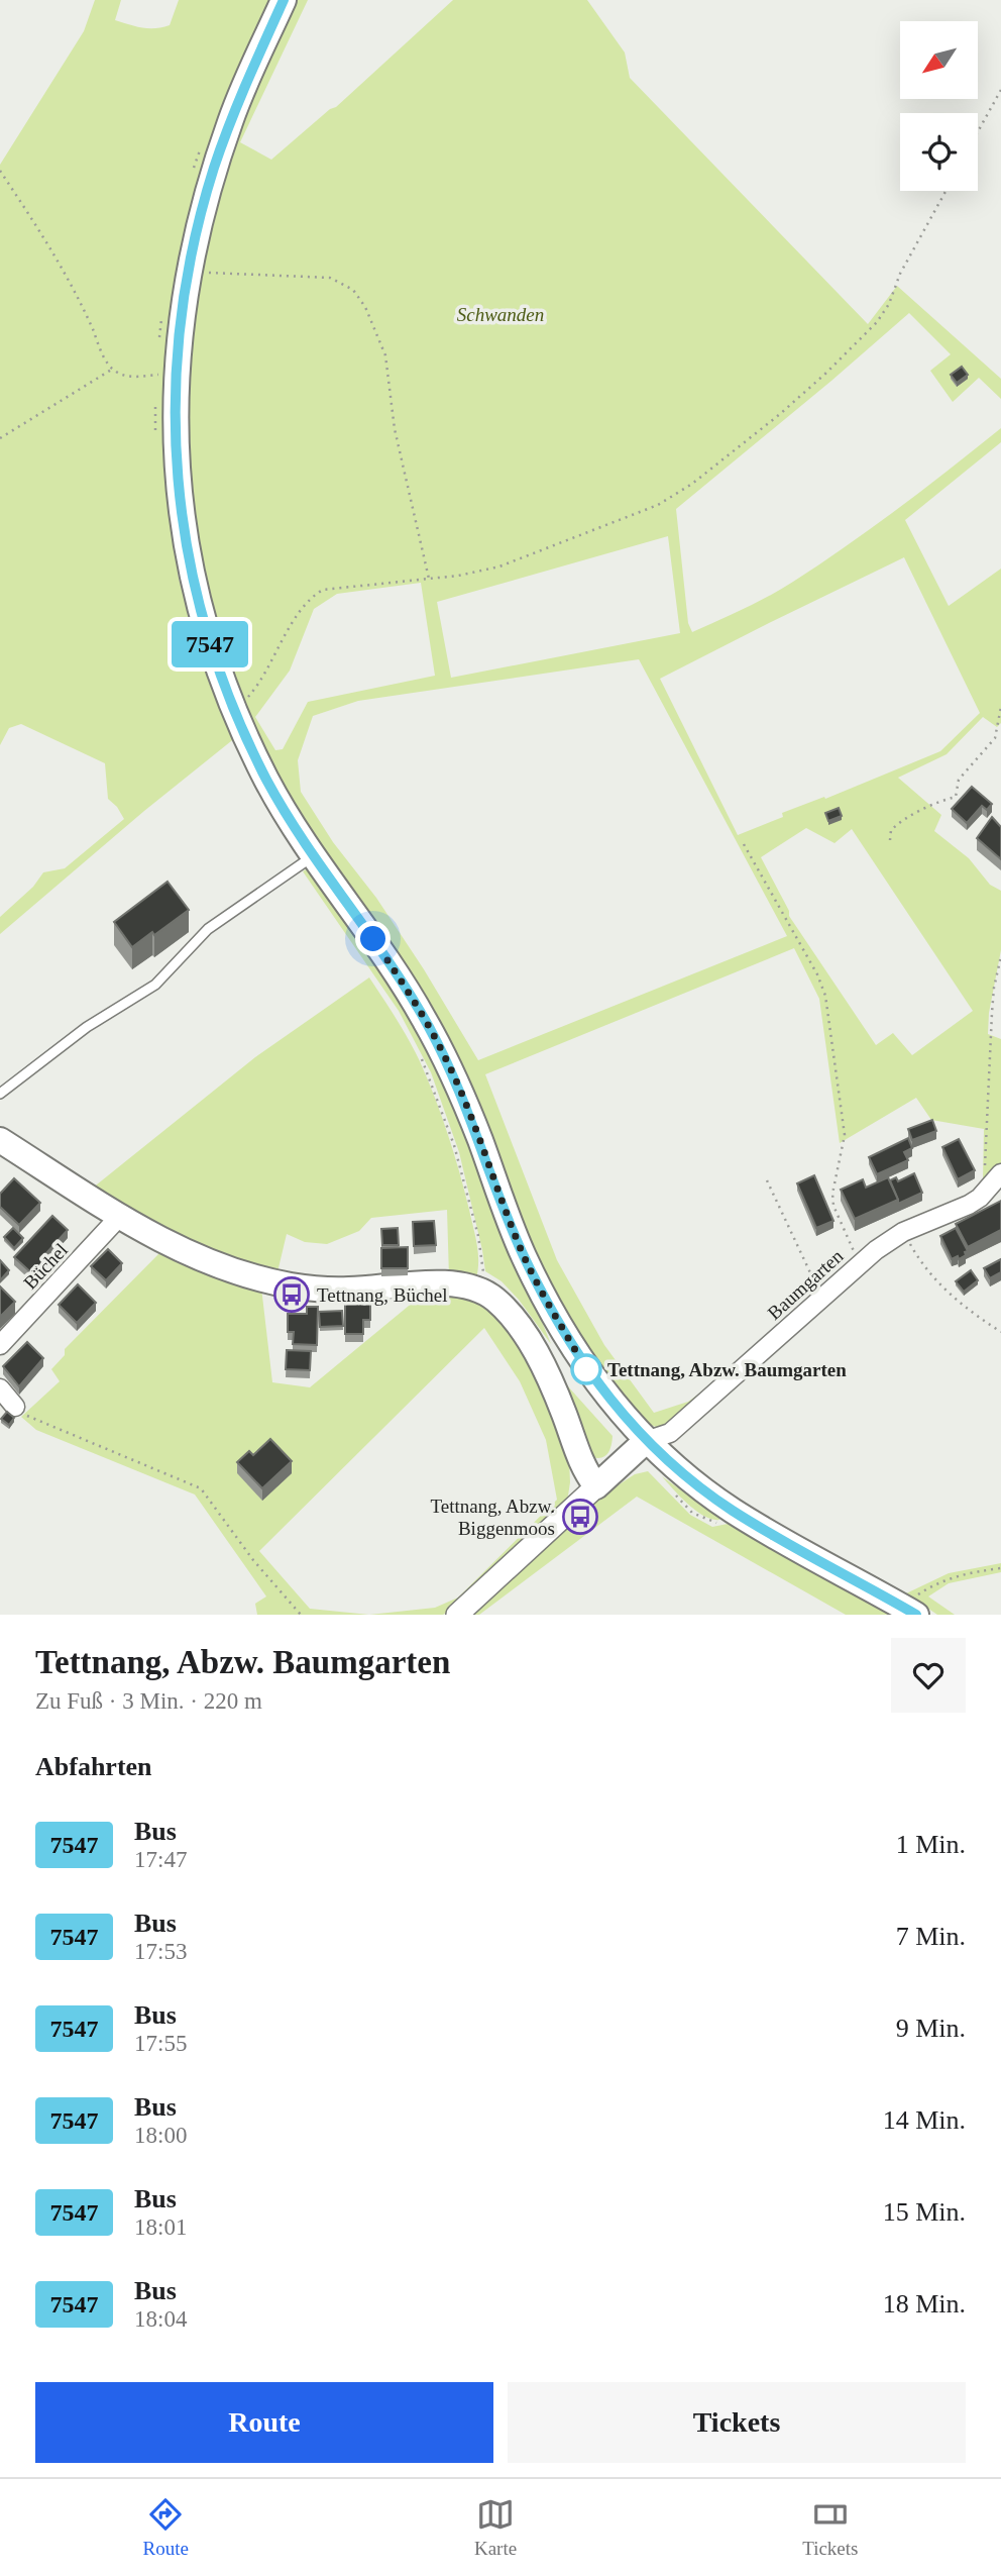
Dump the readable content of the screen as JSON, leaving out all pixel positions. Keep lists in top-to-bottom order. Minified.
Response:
{"streets":{"street":["Büchel","Baumgarten"]},"parks":["Schwanden"],"places":{"bus stop":["Tettnang, Büchel","Tettnang, Abzw. Biggenmoos"],"other":["Tettnang, Abzw. Baumgarten"]},"lines":["bus line 7547"],"north":"bottom left","page":{"on_map":"7547","heading":[["Tettnang, Abzw. Baumgarten","Zu Fuß · 3 Min. · 220 m"],"Abfahrten"],"list":[{"mark":"7547","name":"Bus","note":"17:47","value":"1 Min."},{"mark":"7547","name":"Bus","note":"17:53","value":"7 Min."},{"mark":"7547","name":"Bus","note":"17:55","value":"9 Min."},{"mark":"7547","name":"Bus","note":"18:00","value":"14 Min."},{"mark":"7547","name":"Bus","note":"18:01","value":"15 Min."},{"mark":"7547","name":"Bus","note":"18:04","value":"18 Min."}],"buttons":["Route","Tickets"],"tabs":["Route","Karte","Tickets"]}}
